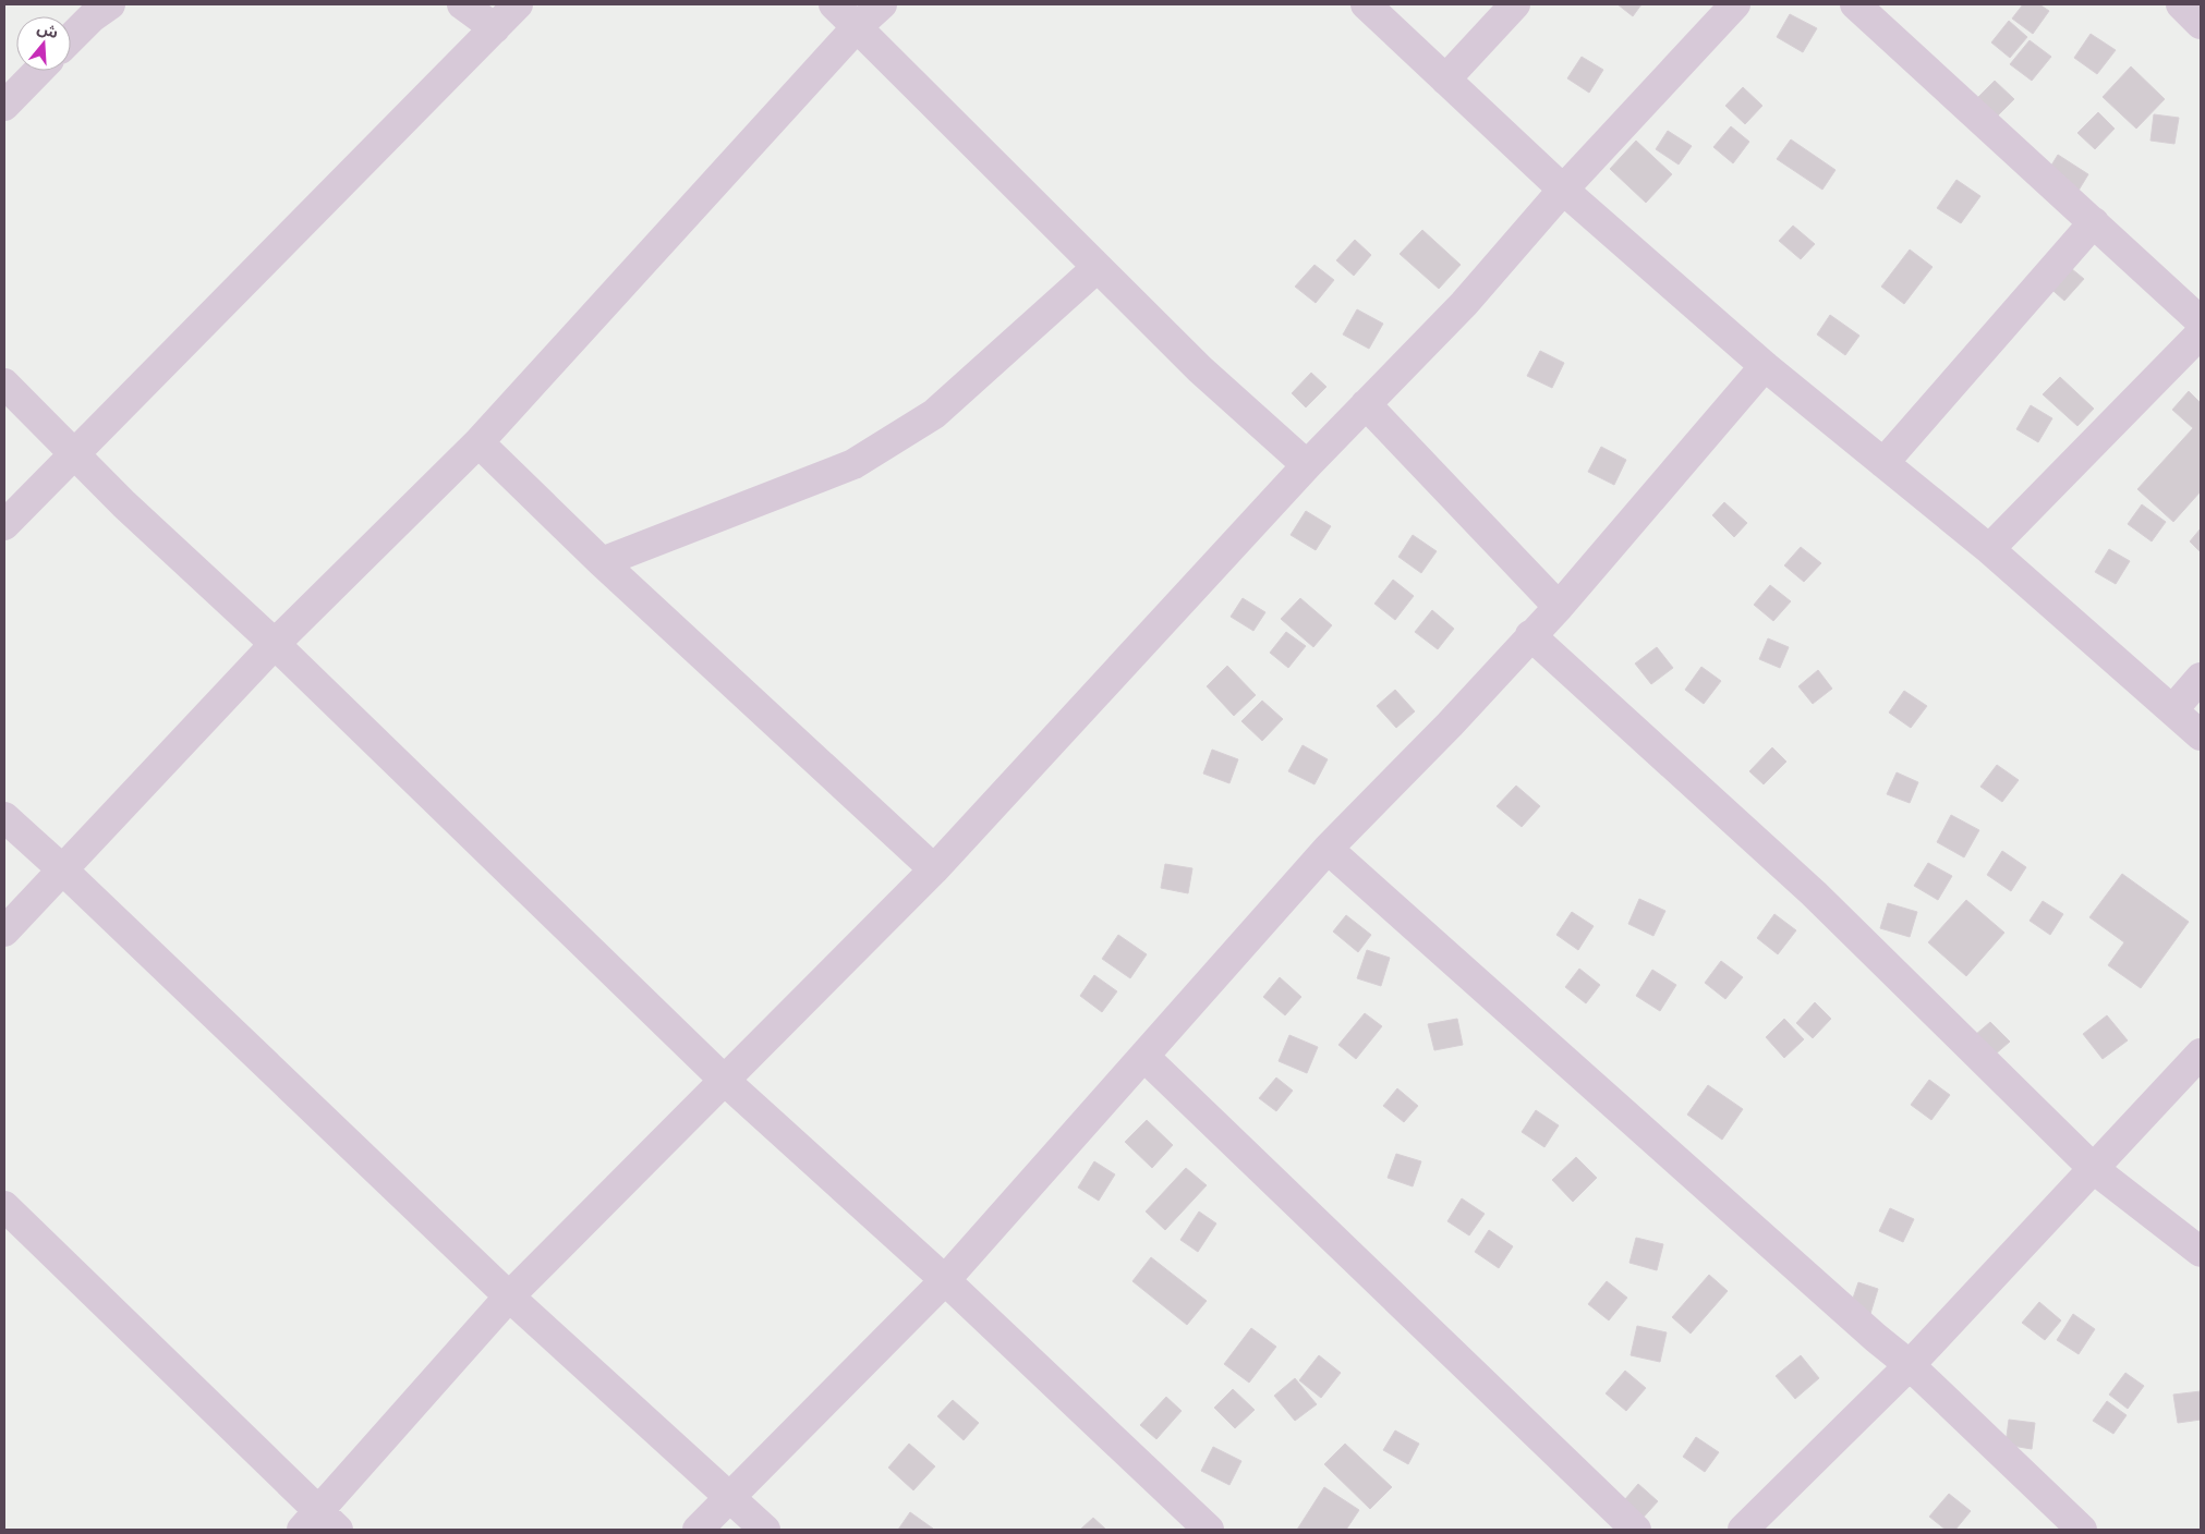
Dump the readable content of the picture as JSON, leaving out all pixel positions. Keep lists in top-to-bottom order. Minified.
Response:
{"north":"top"}
